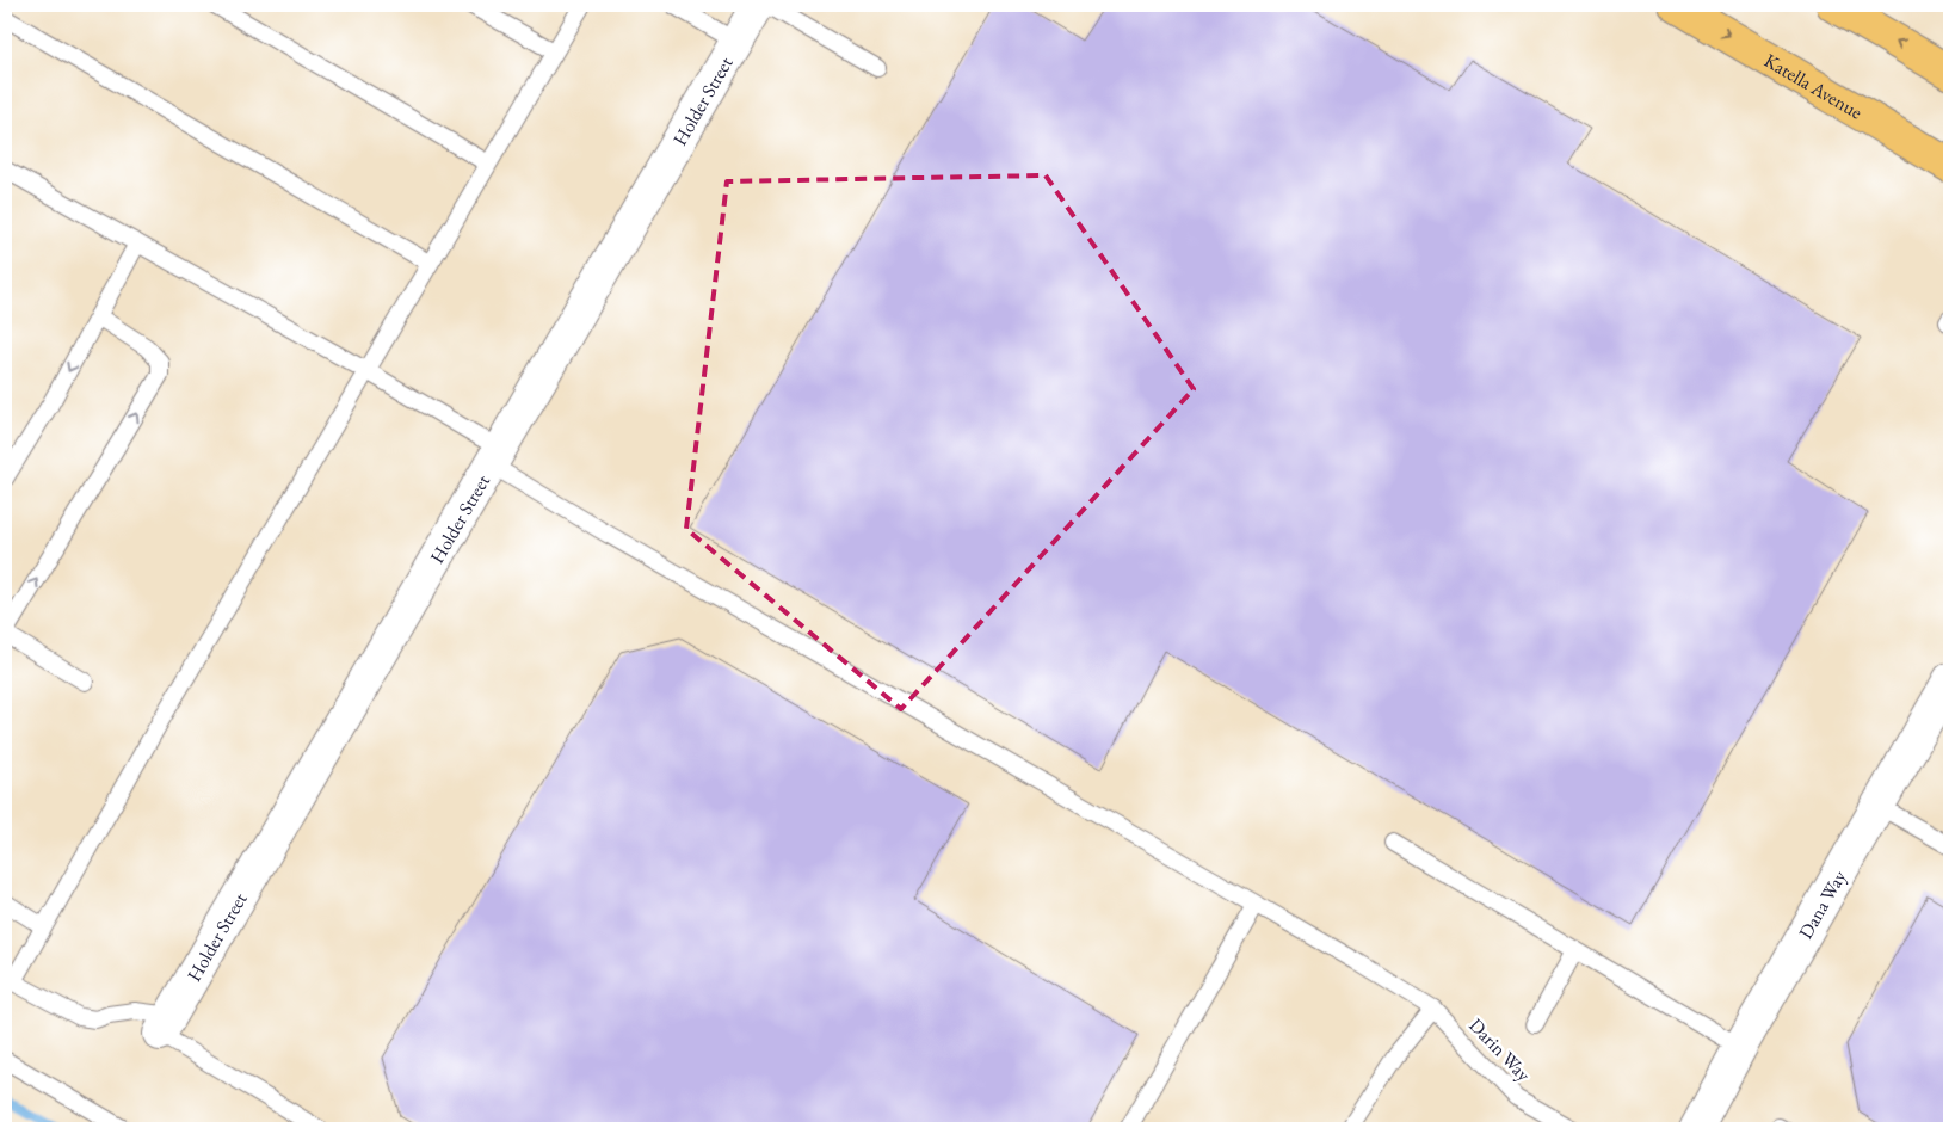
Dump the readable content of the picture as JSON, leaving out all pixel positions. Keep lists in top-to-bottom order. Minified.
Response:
{"streets":{"main road":["Katella Avenue"],"street":["Holder Street","Dana Way"],"lane":["Darin Way"]},"crossings":[["Holder Street","Darin Way"]]}
